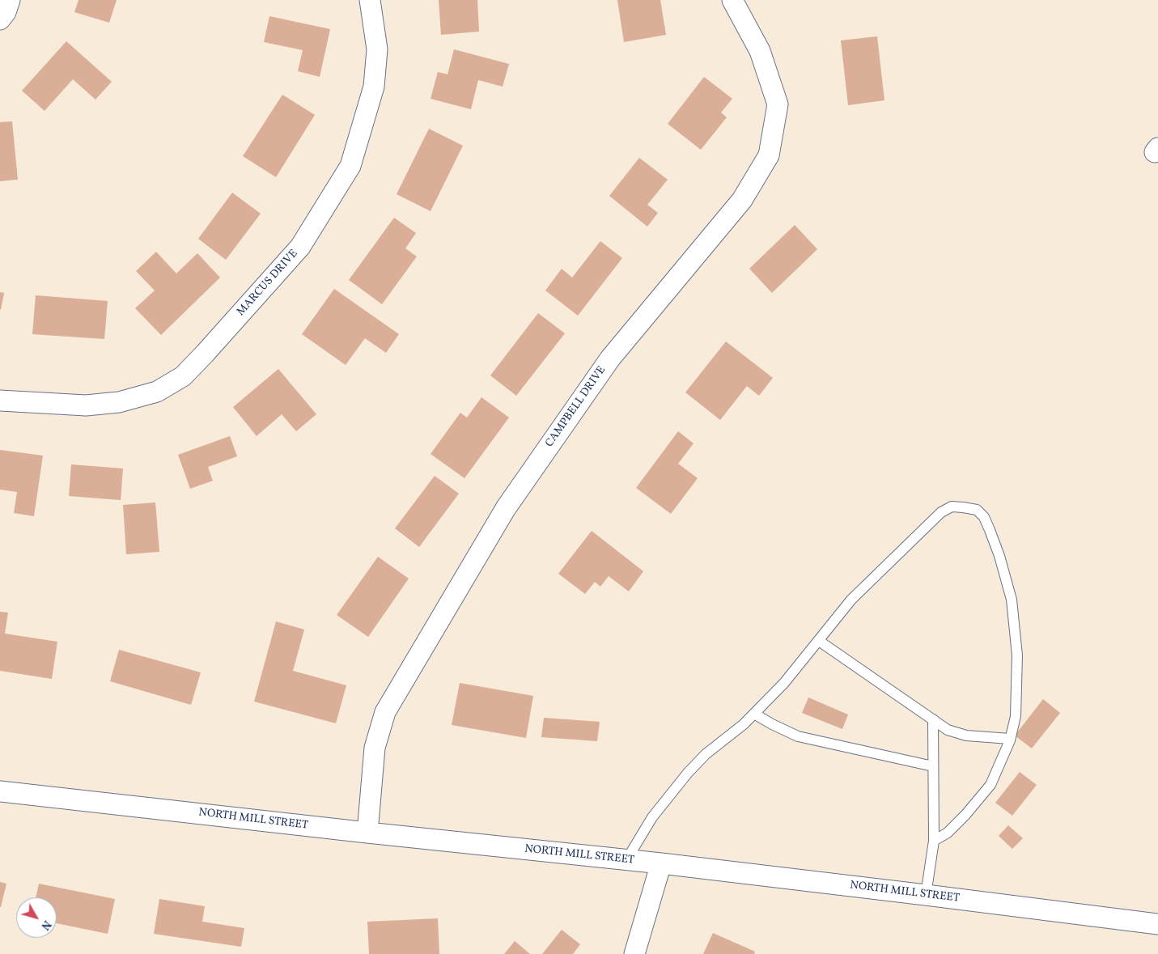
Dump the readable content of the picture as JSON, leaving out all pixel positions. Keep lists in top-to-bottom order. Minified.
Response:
{"streets":{"street":["MARCUS DRIVE","CAMPBELL DRIVE","NORTH MILL STREET"]},"crossings":[["CAMPBELL DRIVE","NORTH MILL STREET"]],"north":"bottom right"}
